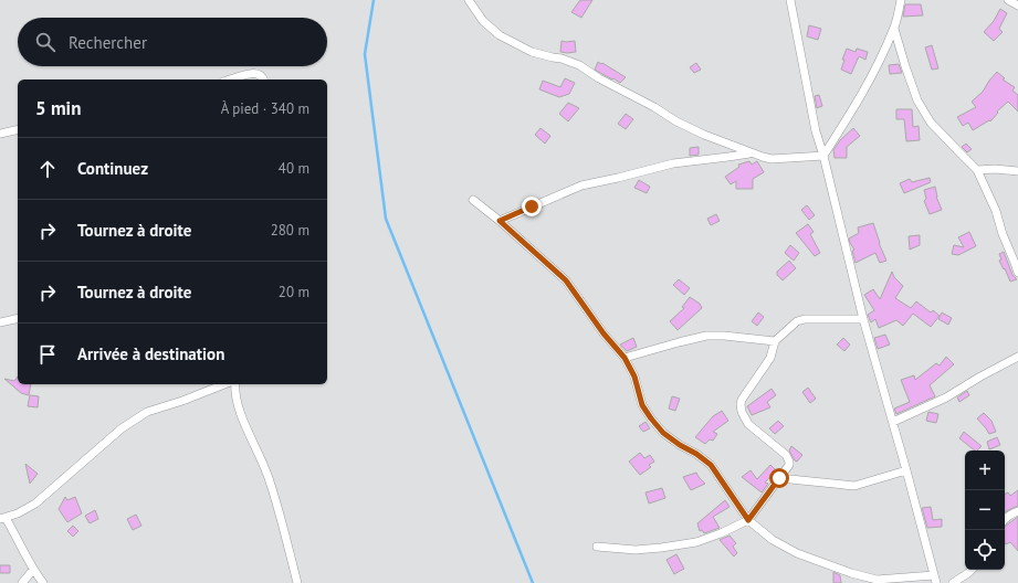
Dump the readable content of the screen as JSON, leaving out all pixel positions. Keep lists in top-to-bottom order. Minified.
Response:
{"page":{"search":"Rechercher","heading":["5 min","À pied · 340 m"],"list":[["Continuez","40 m"],["Tournez à droite","280 m"],["Tournez à droite","20 m"],"Arrivée à destination"],"map_buttons":["+","−"]}}
